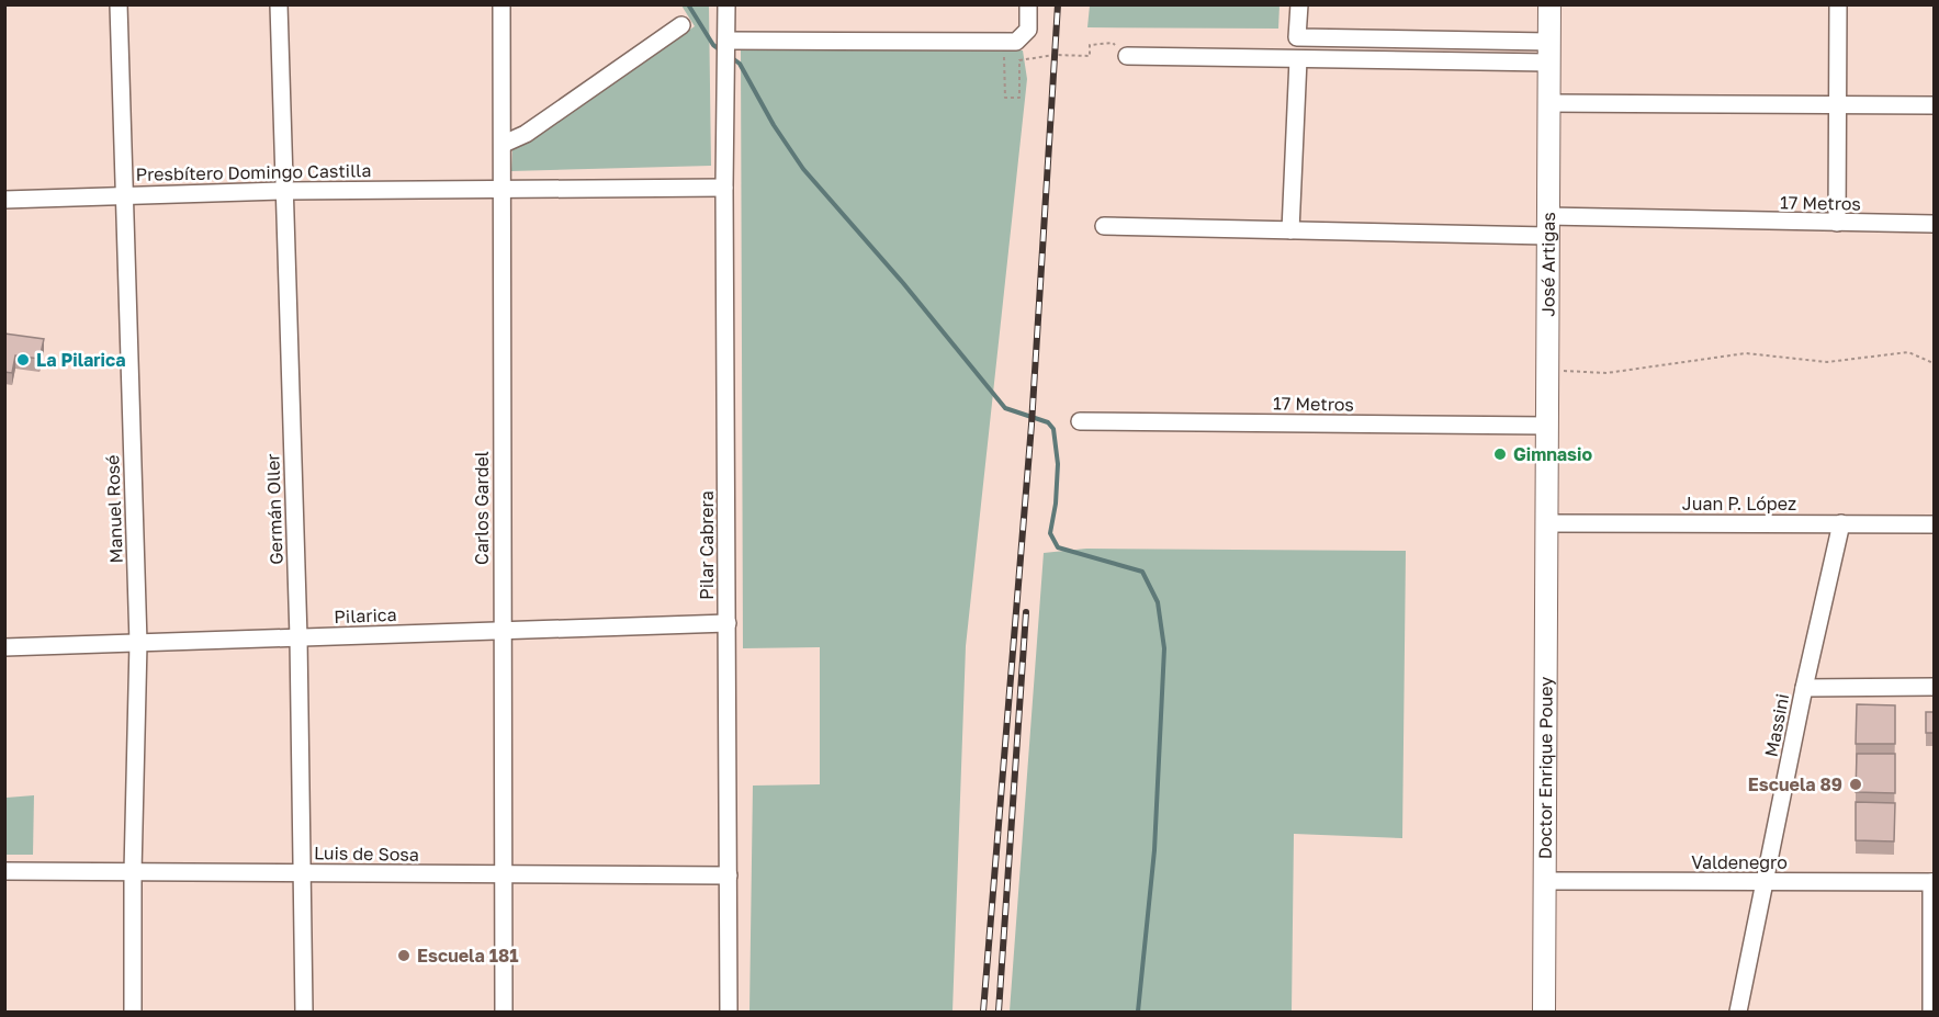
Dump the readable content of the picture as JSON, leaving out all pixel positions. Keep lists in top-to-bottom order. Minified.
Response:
{"streets":{"street":["Presbítero Domingo Castilla","17 Metros","José Artigas","Juan P. López","Carlos Gardel","Manuel Rosé","Germán Oller","Pilar Cabrera","Pilarica","Massini","Doctor Enrique Pouey","Luis de Sosa","Valdenegro"]},"crossings":[["Presbítero Domingo Castilla","Carlos Gardel"],["Presbítero Domingo Castilla","Manuel Rosé"],["Presbítero Domingo Castilla","Germán Oller"],["Presbítero Domingo Castilla","Pilar Cabrera"],["17 Metros","José Artigas"],["José Artigas","Juan P. López"],["José Artigas","Doctor Enrique Pouey"],["Juan P. López","Massini"],["Juan P. López","Doctor Enrique Pouey"],["Carlos Gardel","Pilarica"],["Carlos Gardel","Luis de Sosa"],["Manuel Rosé","Pilarica"],["Manuel Rosé","Luis de Sosa"],["Germán Oller","Pilarica"],["Germán Oller","Luis de Sosa"],["Pilar Cabrera","Pilarica"],["Pilar Cabrera","Luis de Sosa"],["Massini","Valdenegro"],["Doctor Enrique Pouey","Valdenegro"]],"places":["La Pilarica","Gimnasio","Escuela 89","Escuela 181"]}
